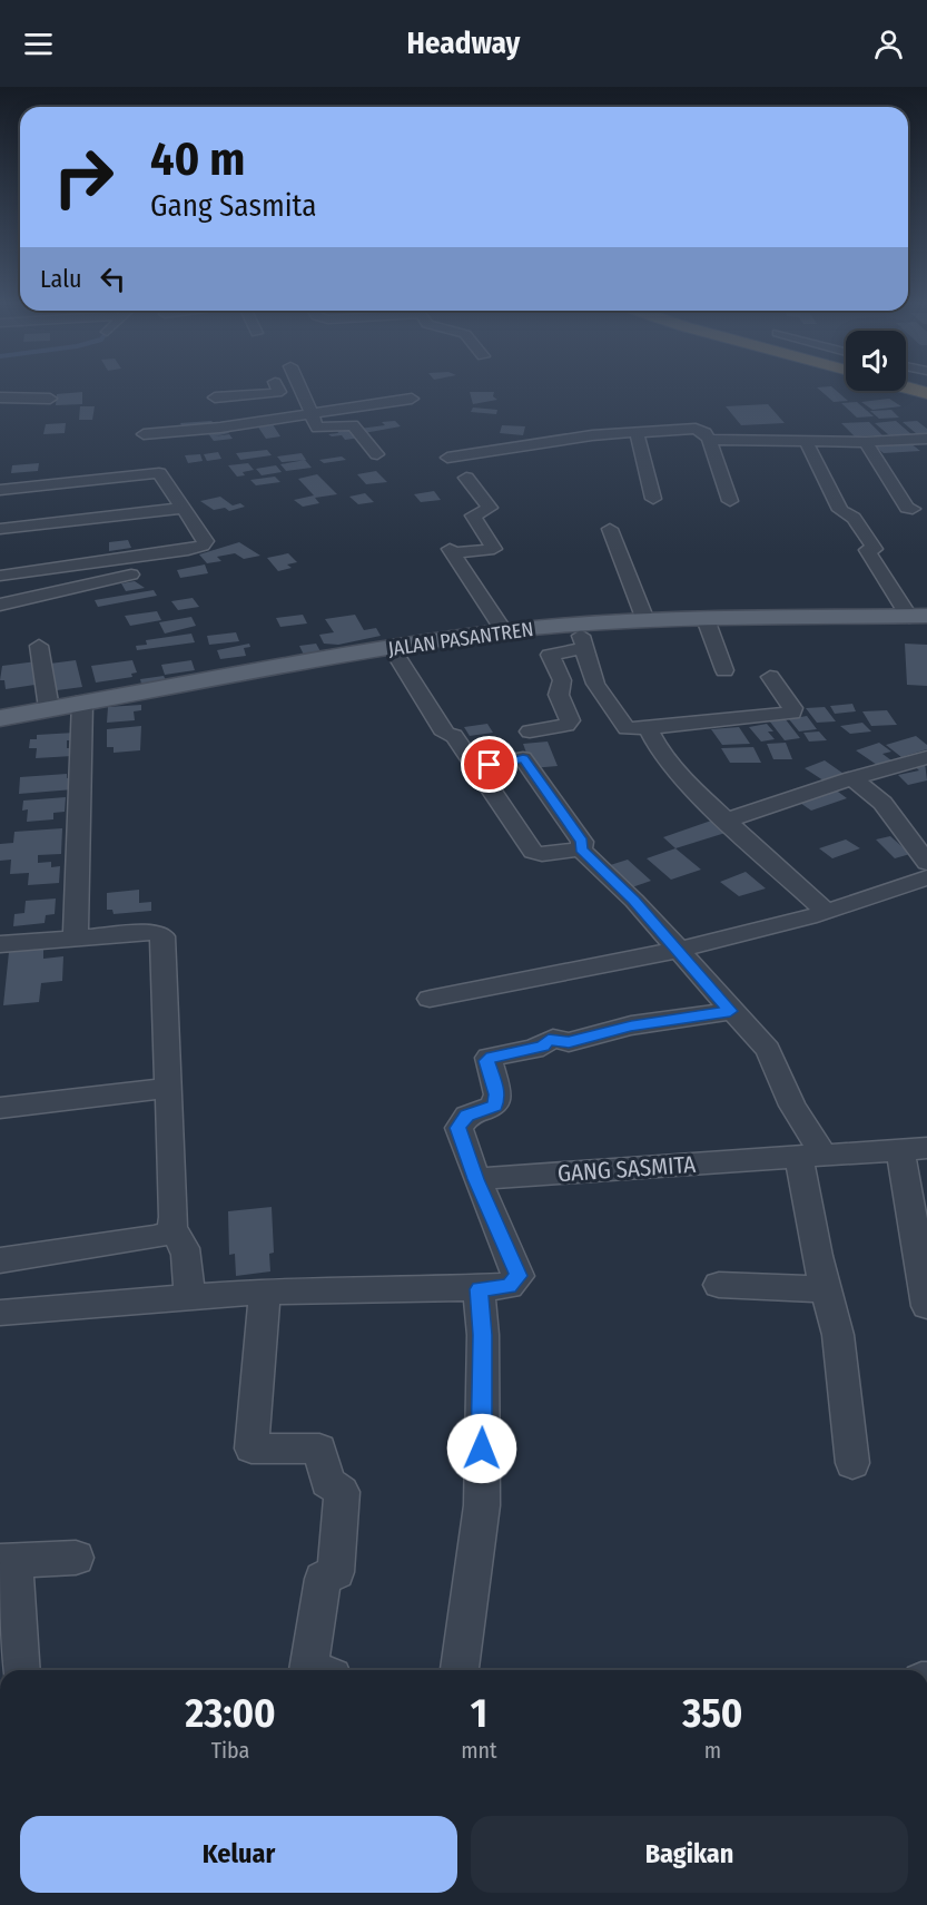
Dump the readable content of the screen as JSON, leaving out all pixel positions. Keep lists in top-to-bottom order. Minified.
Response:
{"streets":{"main road":["JALAN PASANTREN"],"street":["GANG SASMITA"]},"page":{"header":"Headway","turn":["40 m","Gang Sasmita"],"then":"Lalu","eta":["23:00","Tiba","1","mnt","350","m"],"buttons":["Keluar","Bagikan"]}}
